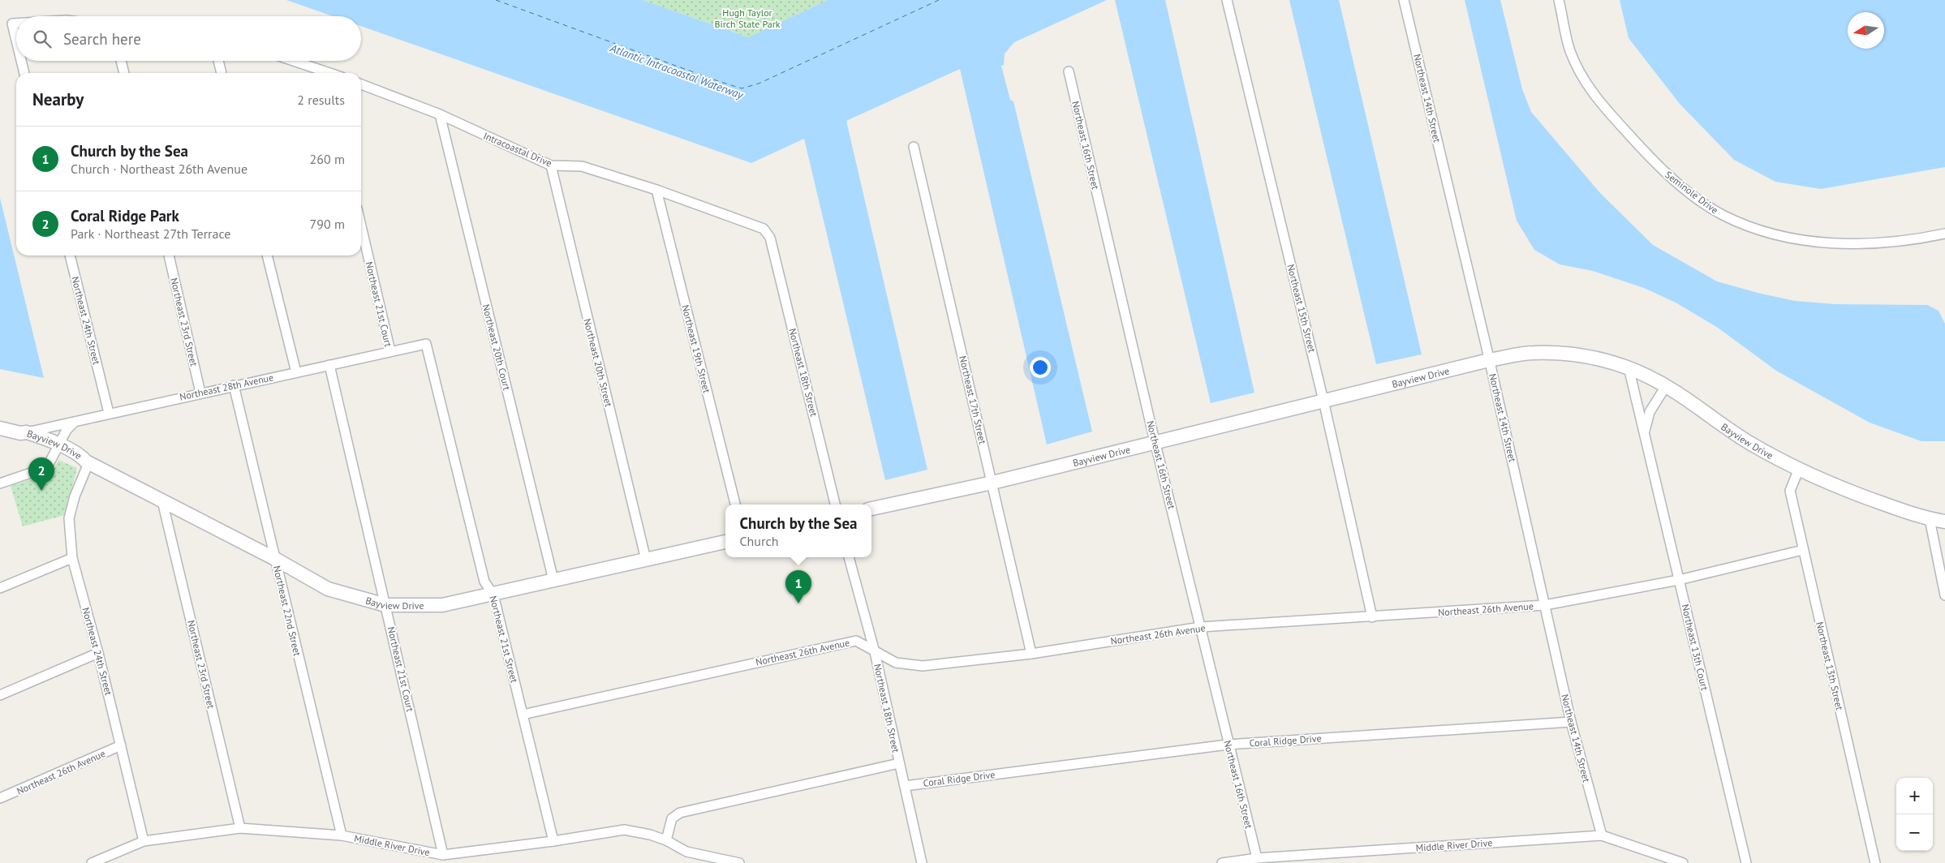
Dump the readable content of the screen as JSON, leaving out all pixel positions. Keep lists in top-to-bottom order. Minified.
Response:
{"streets":{"street":["Northeast 14th Street","Northeast 16th Street","Intracoastal Drive","Seminole Drive","Northeast 21st Court","Northeast 15th Street","Northeast 24th Street","Northeast 23rd Street","Northeast 20th Court","Northeast 19th Street","Northeast 20th Street","Northeast 18th Street","Bayview Drive","Northeast 28th Avenue","Northeast 17th Street","Northeast 26th Avenue","Northeast 22nd Street","Northeast 21st Street","Northeast 13th Court","Northeast 13th Street","Coral Ridge Drive","Middle River Drive"]},"crossings":[["Northeast 14th Street","Bayview Drive"],["Northeast 14th Street","Northeast 26th Avenue"],["Northeast 14th Street","Coral Ridge Drive"],["Northeast 14th Street","Middle River Drive"],["Northeast 16th Street","Bayview Drive"],["Northeast 16th Street","Northeast 26th Avenue"],["Northeast 16th Street","Coral Ridge Drive"],["Northeast 16th Street","Middle River Drive"],["Intracoastal Drive","Northeast 20th Court"],["Intracoastal Drive","Northeast 19th Street"],["Intracoastal Drive","Northeast 20th Street"],["Intracoastal Drive","Northeast 18th Street"],["Northeast 21st Court","Bayview Drive"],["Northeast 21st Court","Northeast 28th Avenue"],["Northeast 21st Court","Middle River Drive"],["Northeast 15th Street","Bayview Drive"],["Northeast 15th Street","Northeast 26th Avenue"],["Northeast 24th Street","Bayview Drive"],["Northeast 24th Street","Northeast 28th Avenue"],["Northeast 24th Street","Northeast 26th Avenue"],["Northeast 24th Street","Middle River Drive"],["Northeast 23rd Street","Bayview Drive"],["Northeast 23rd Street","Northeast 28th Avenue"],["Northeast 23rd Street","Middle River Drive"],["Northeast 20th Court","Bayview Drive"],["Northeast 20th Street","Bayview Drive"],["Northeast 18th Street","Northeast 26th Avenue"],["Northeast 18th Street","Coral Ridge Drive"],["Bayview Drive","Northeast 28th Avenue"],["Bayview Drive","Northeast 17th Street"],["Bayview Drive","Northeast 22nd Street"],["Bayview Drive","Northeast 21st Street"],["Bayview Drive","Northeast 13th Court"],["Bayview Drive","Northeast 13th Street"],["Northeast 28th Avenue","Northeast 22nd Street"],["Northeast 28th Avenue","Northeast 21st Street"],["Northeast 17th Street","Northeast 26th Avenue"],["Northeast 26th Avenue","Northeast 21st Street"],["Northeast 26th Avenue","Northeast 13th Court"],["Northeast 26th Avenue","Northeast 13th Street"],["Northeast 22nd Street","Middle River Drive"],["Northeast 21st Street","Middle River Drive"]],"water":["Atlantic Intracoastal Waterway"],"parks":["Hugh Taylor Birch State Park"],"north":"left","page":{"search":"Search here","heading":["Nearby","2 results"],"list":[{"mark":"1","name":"Church by the Sea","note":"Church · Northeast 26th Avenue","value":"260 m"},{"mark":"2","name":"Coral Ridge Park","note":"Park · Northeast 27th Terrace","value":"790 m"}],"pins":["2","1"],"popup":["Church by the Sea","Church"],"map_buttons":["+","−"]}}
